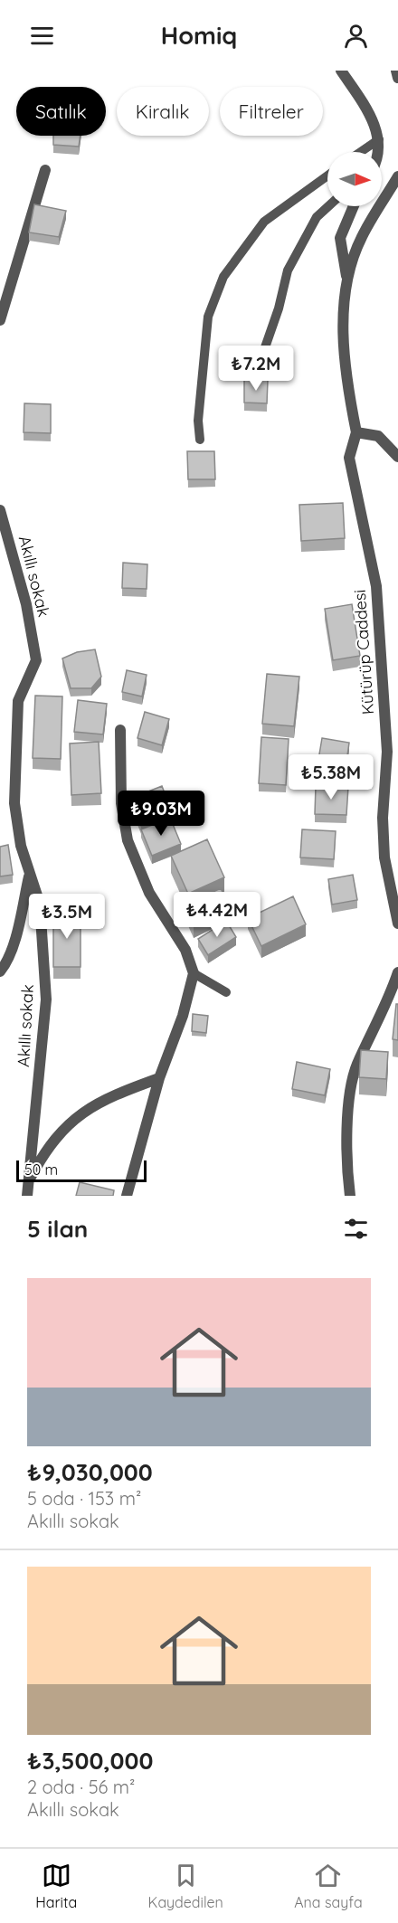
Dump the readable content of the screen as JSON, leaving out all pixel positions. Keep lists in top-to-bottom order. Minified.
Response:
{"streets":{"street":["Akıllı sokak","Kütürüp Caddesi"]},"scale_bar":"50 m","north":"right","page":{"header":"Homiq","chip":["Satılık","Kiralık","Filtreler"],"price":["₺7.2M","₺5.38M","₺9.03M","₺4.42M","₺3.5M"],"scale":"50 m","heading":"5 ilan","list":[{"name":"₺9,030,000","note":"5 oda · 153 m² · Akıllı sokak"},{"name":"₺3,500,000","note":"2 oda · 56 m² · Akıllı sokak"}],"tabs":["Harita","Kaydedilen","Ana sayfa"]}}
